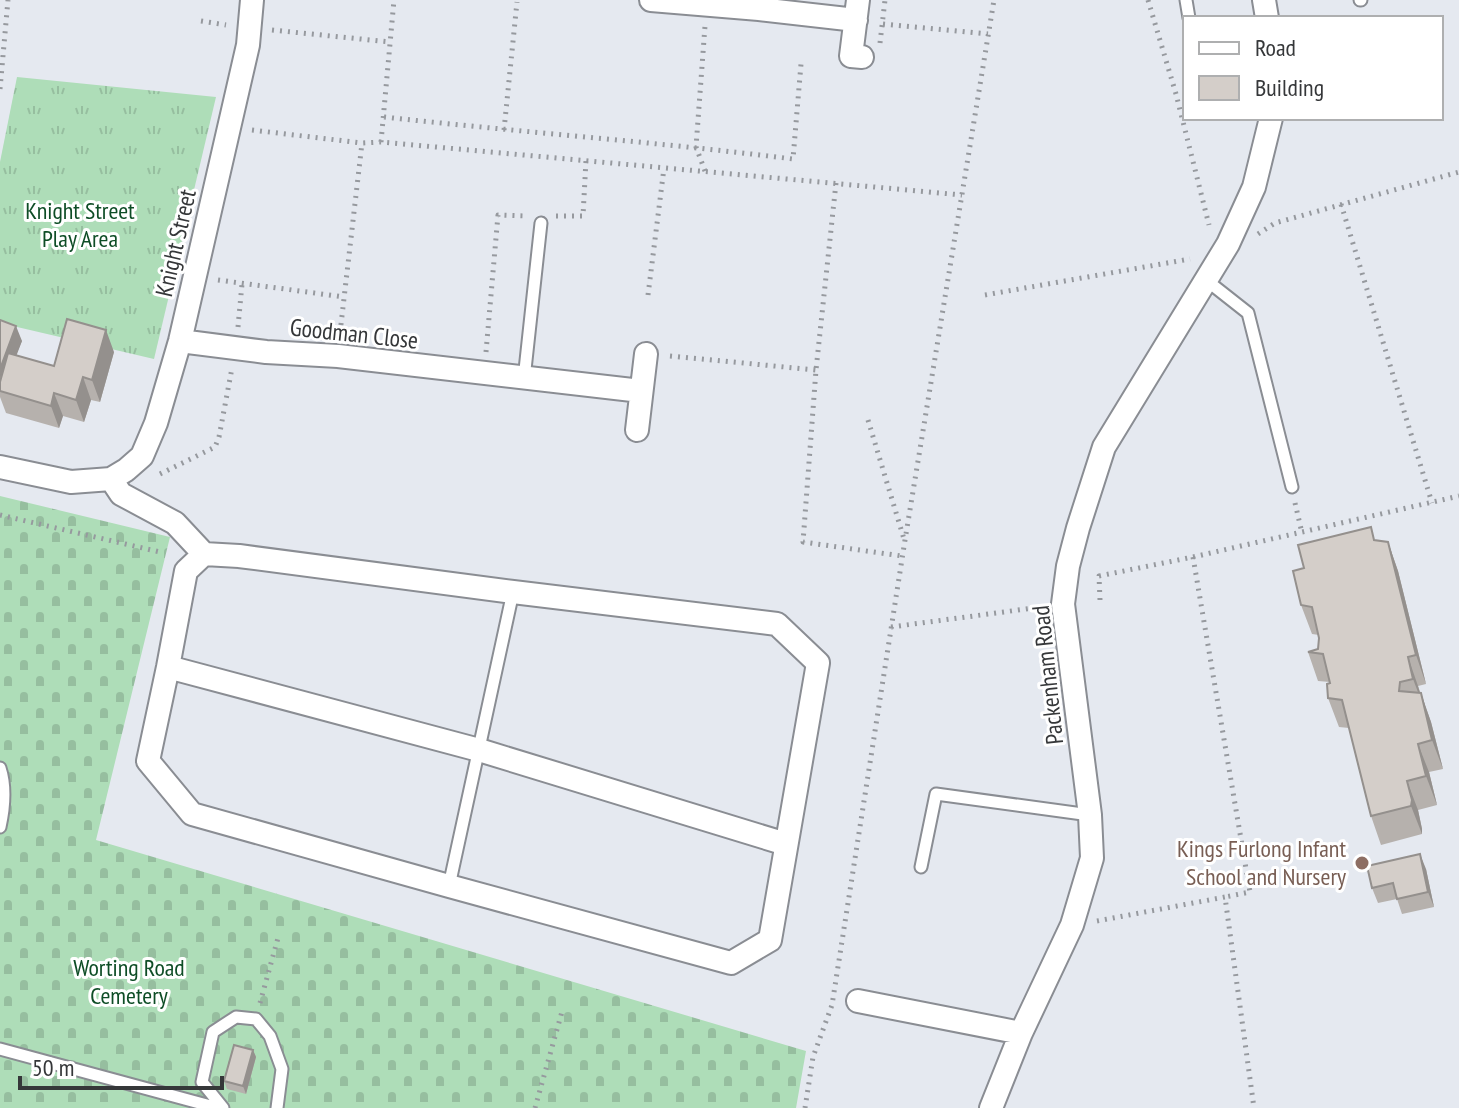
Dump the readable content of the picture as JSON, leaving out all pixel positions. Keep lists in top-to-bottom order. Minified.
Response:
{"streets":{"street":["Knight Street","Goodman Close","Packenham Road"]},"crossings":[["Knight Street","Goodman Close"]],"parks":["Knight Street Play Area","Worting Road Cemetery"],"places":["Kings Furlong Infant School and Nursery"],"legend":["Road","Building"],"scale_bar":"50 m"}
